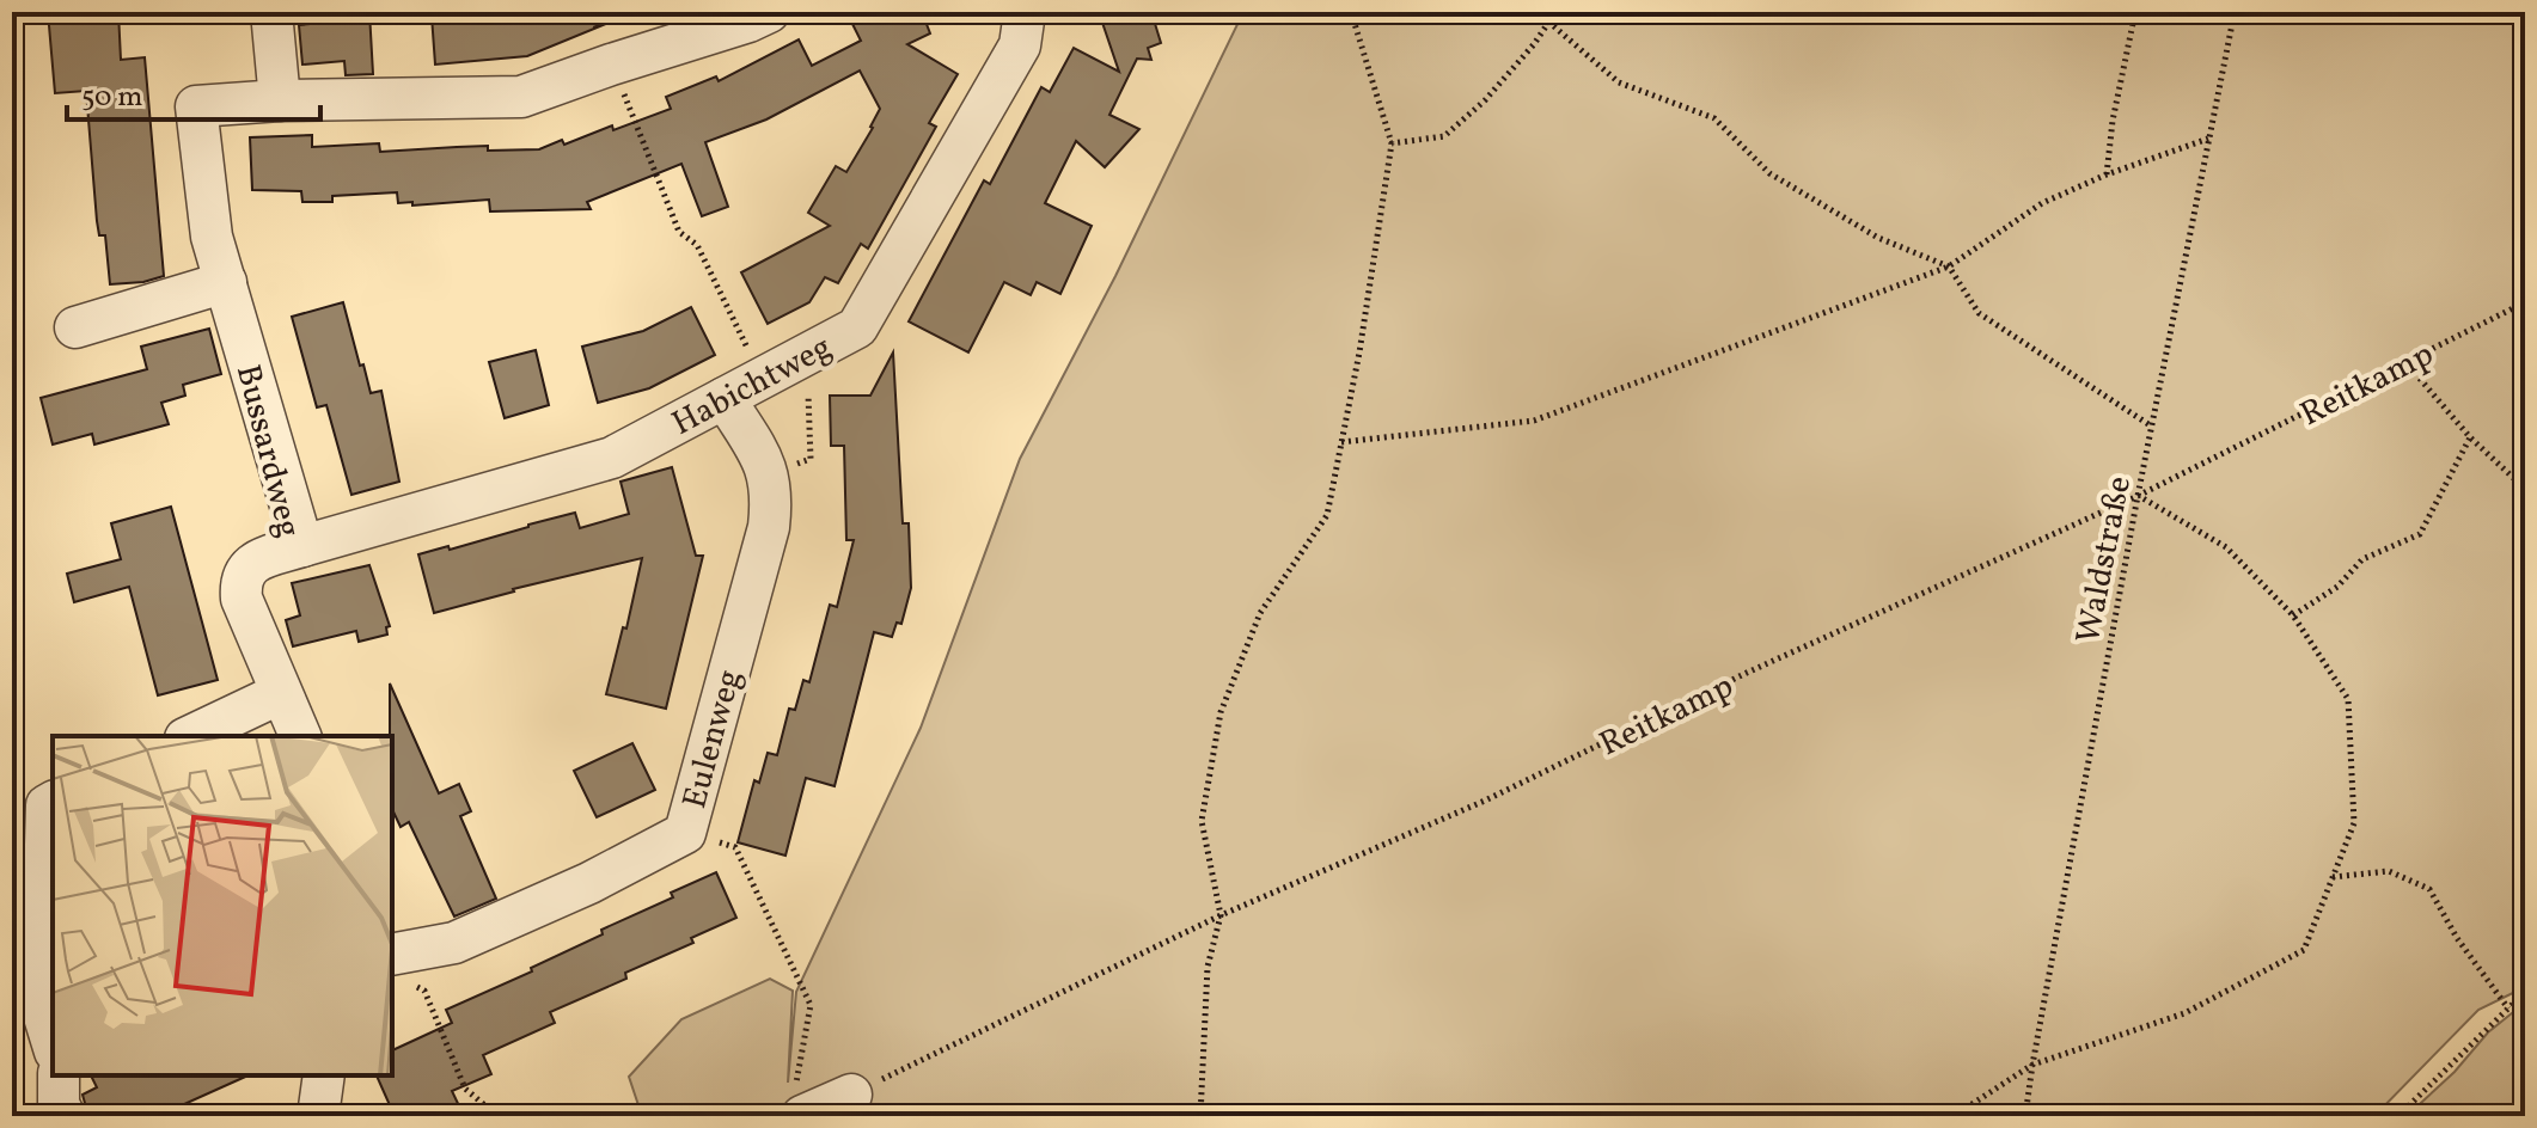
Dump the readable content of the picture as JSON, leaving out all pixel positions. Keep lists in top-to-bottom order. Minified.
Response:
{"streets":{"street":["Habichtweg","Bussardweg","Eulenweg"],"path":["Reitkamp","Waldstraße"]},"crossings":[["Reitkamp","Waldstraße"],["Habichtweg","Bussardweg"],["Habichtweg","Eulenweg"]],"scale_bar":"50 m"}
